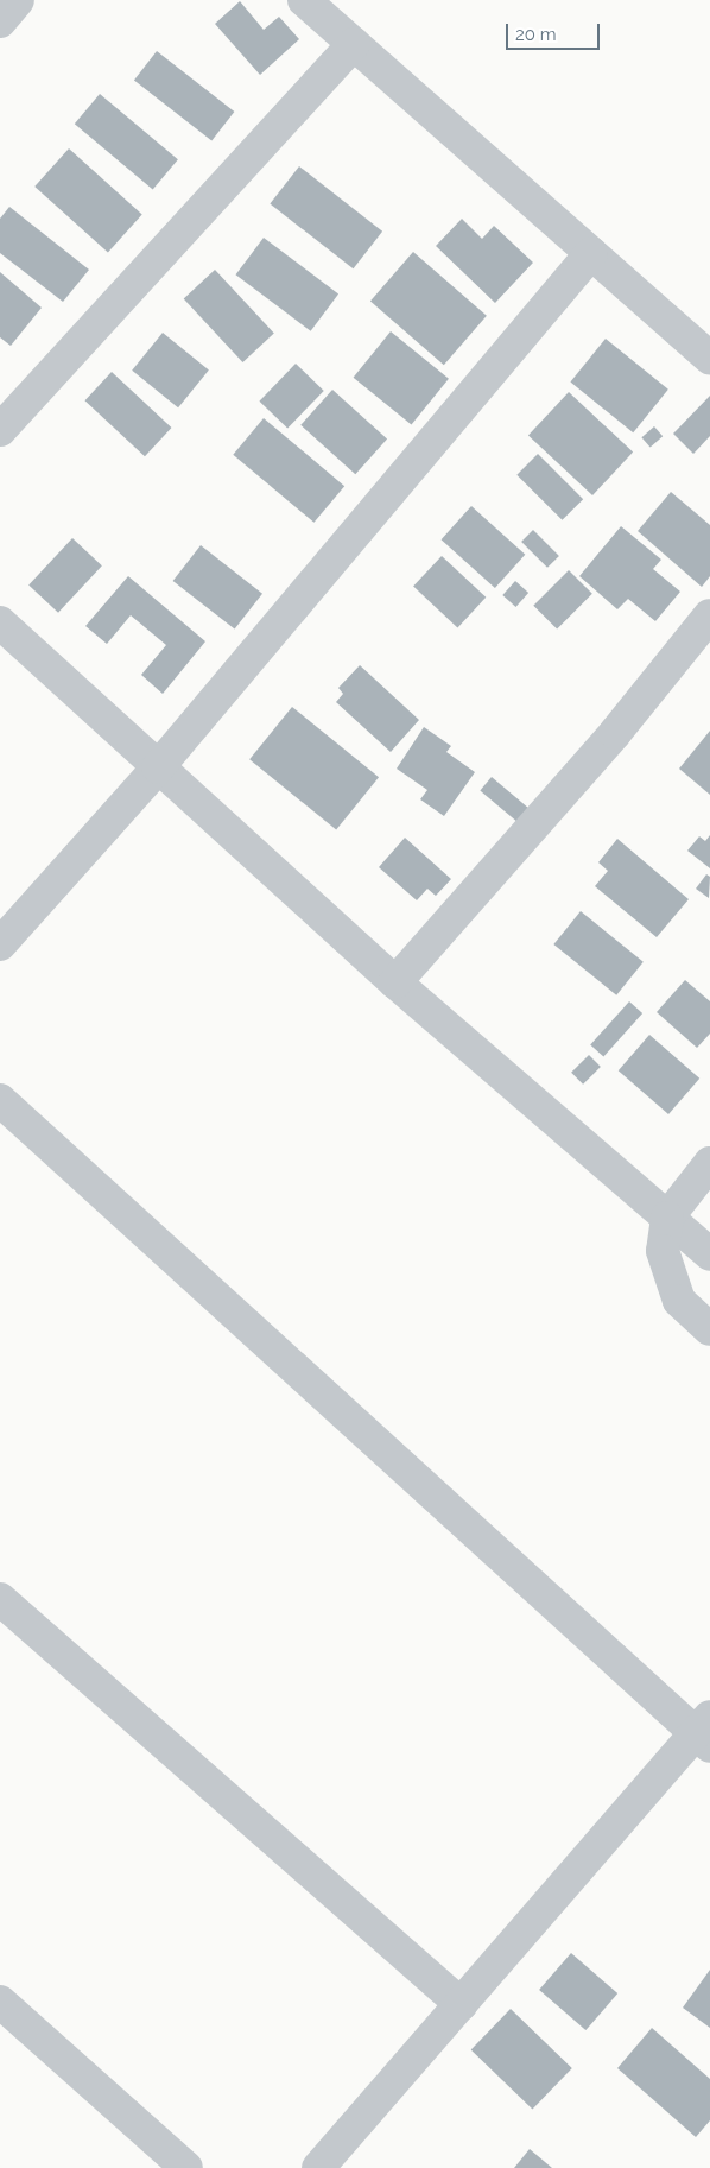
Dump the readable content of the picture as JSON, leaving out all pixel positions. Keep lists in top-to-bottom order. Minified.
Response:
{"scale_bar":"20 m"}
